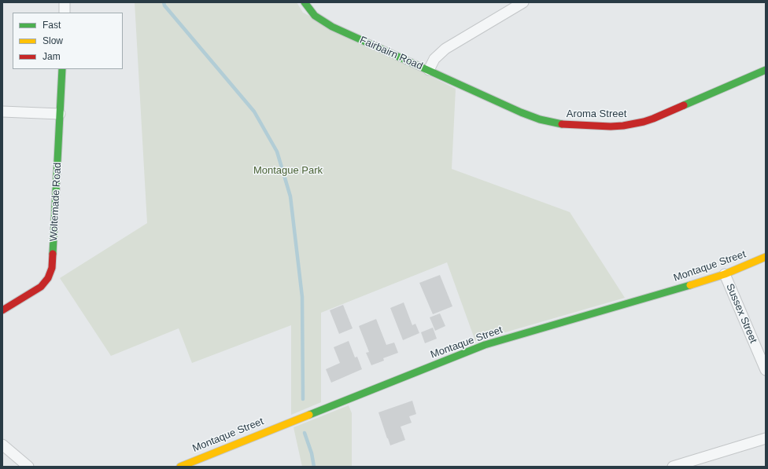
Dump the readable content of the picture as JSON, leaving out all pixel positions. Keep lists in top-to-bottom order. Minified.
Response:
{"streets":{"street":["Fairbairn Road","Aroma Street","Woltemade Road","Montaque Street","Sussex Street"]},"crossings":[["Fairbairn Road","Aroma Street"],["Montaque Street","Sussex Street"]],"parks":["Montague Park"],"legend":["Fast","Slow","Jam"]}
